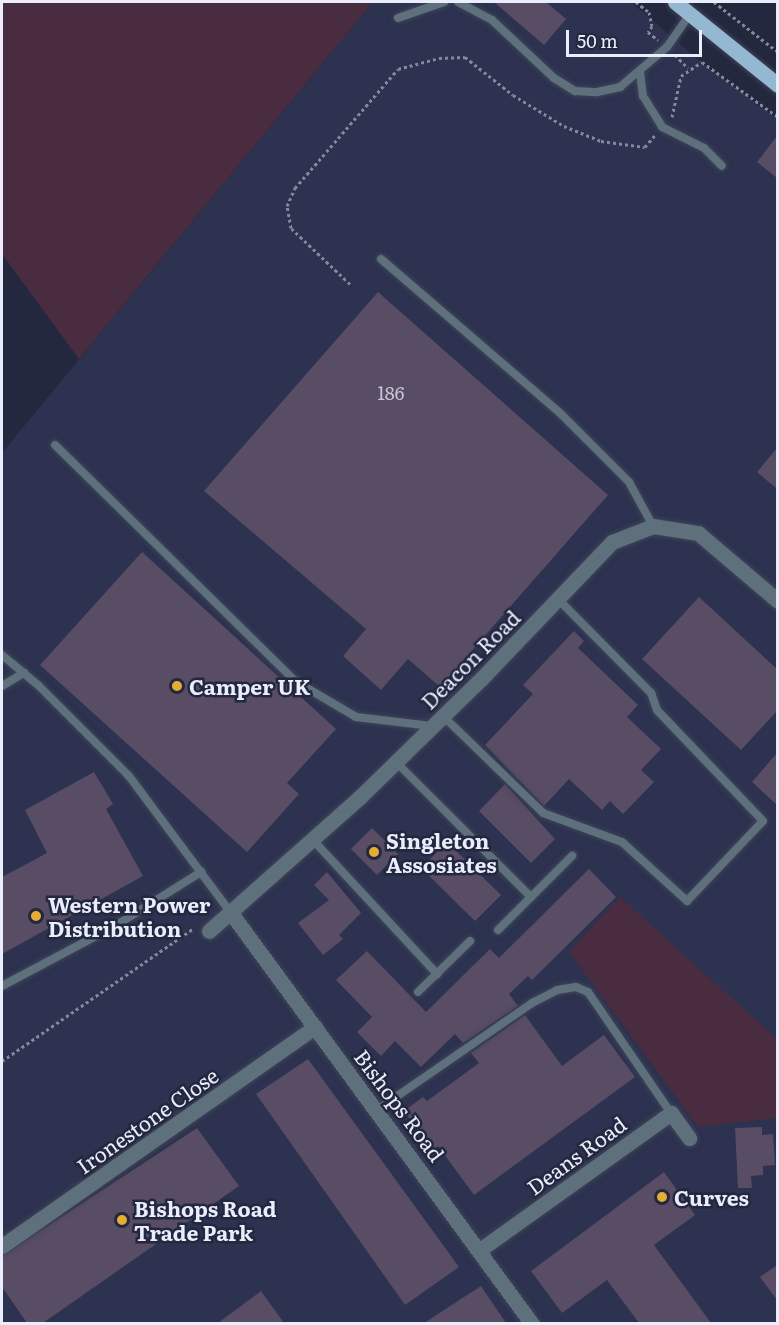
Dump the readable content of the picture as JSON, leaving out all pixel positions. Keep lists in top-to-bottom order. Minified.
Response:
{"streets":{"street":["Deacon Road","Bishops Road","Ironestone Close","Deans Road"]},"crossings":[["Deacon Road","Bishops Road"],["Bishops Road","Ironestone Close"],["Bishops Road","Deans Road"]],"places":["Camper UK","Singleton Assosiates","Western Power Distribution","Curves","Bishops Road Trade Park"],"house_numbers":["186"],"scale_bar":"50 m"}
